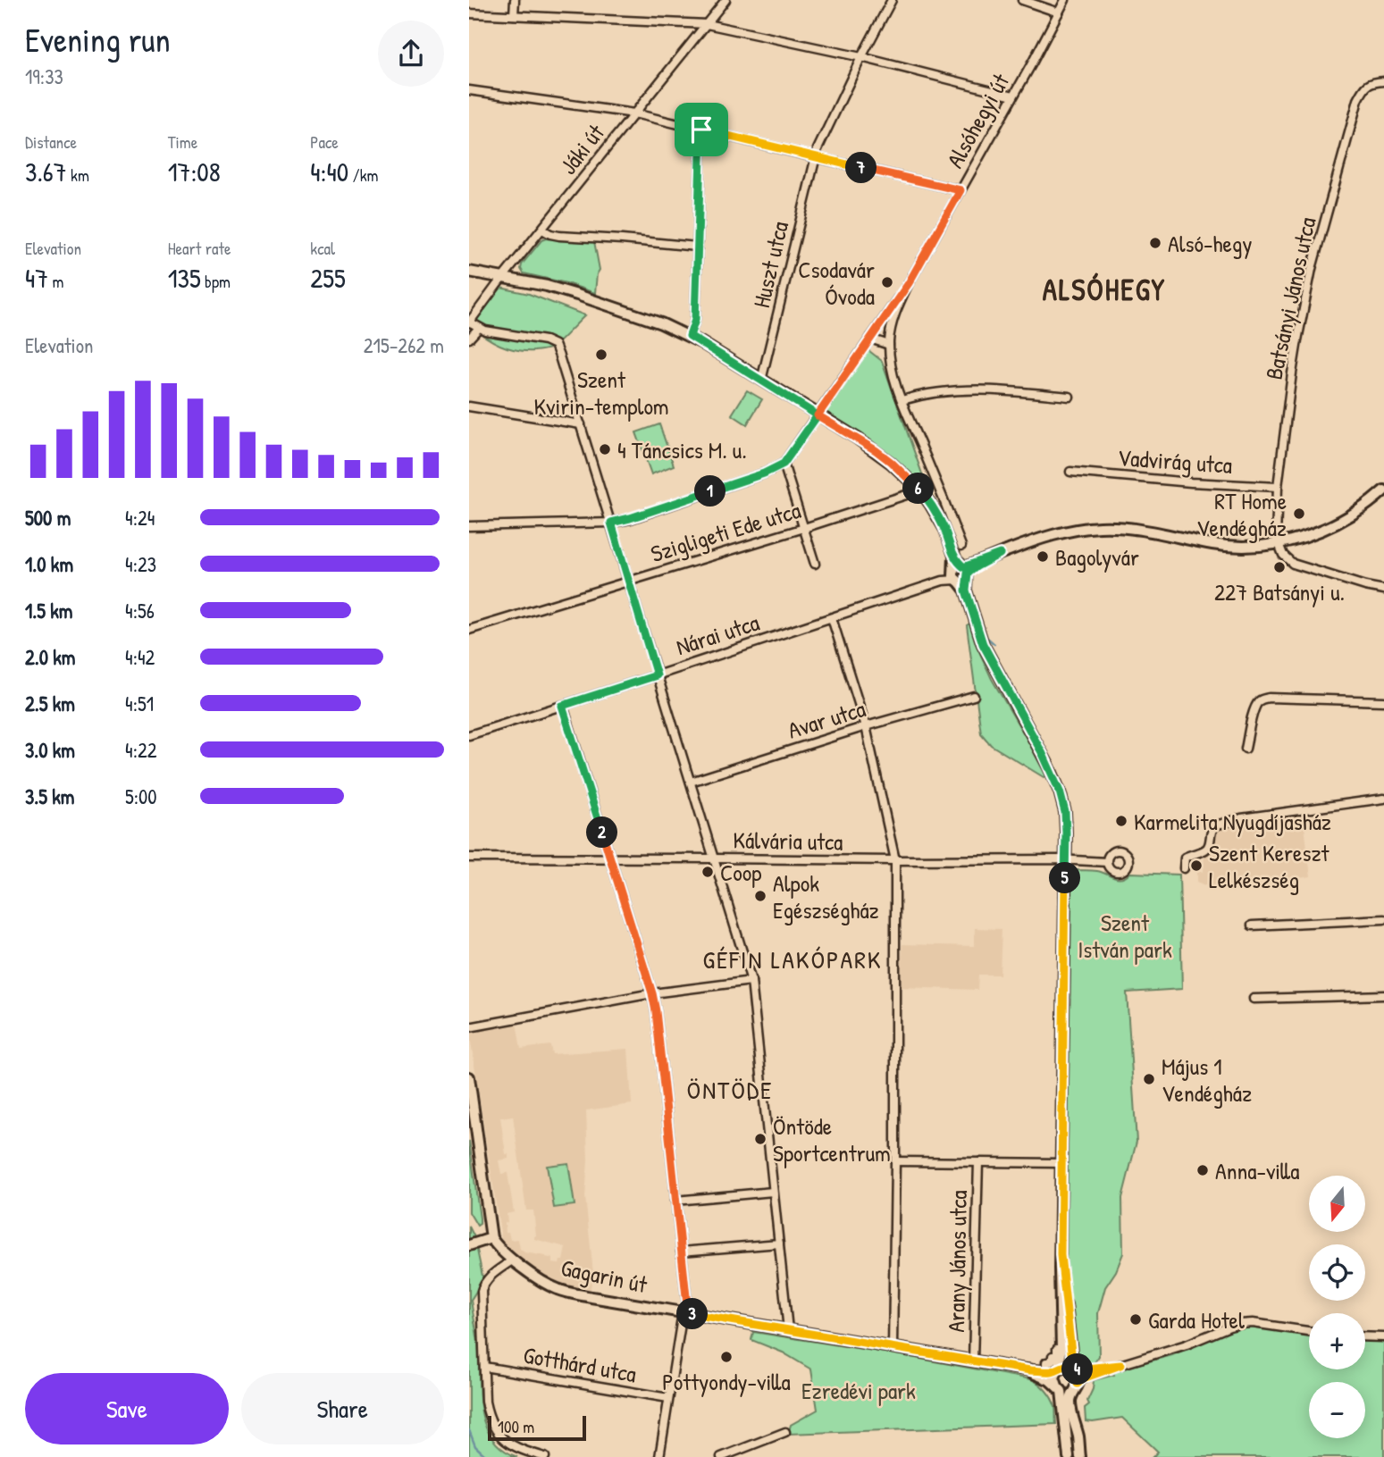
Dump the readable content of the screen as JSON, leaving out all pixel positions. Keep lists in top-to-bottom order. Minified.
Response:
{"streets":{"street":["Alsóhegyi út","Jáki út","Huszt utca","Batsányi János utca","Vadvirág utca","Szigligeti Ede utca","Nárai utca","Avar utca","Kálvária utca","Arany János utca","Gagarin út","Gotthárd utca"]},"crossings":[["Batsányi János utca","Vadvirág utca"],["Batsányi János utca","Nárai utca"],["Arany János utca","Gagarin út"]],"districts":["ALSÓHEGY","GÉFIN LAKÓPARK","ÖNTÖDE"],"parks":["Szent István park","Ezredévi park"],"places":["Alsó-hegy","Csodavár Óvoda","Szent Kvirin-templom","4 Táncsics M. u.","RT Home Vendégház","Bagolyvár","227 Batsányi u.","Karmelita Nyugdíjasház","Szent Kereszt Lelkészség","Coop","Alpok Egészségház","Május 1 Vendégház","Öntöde Sportcentrum","Anna-villa","Garda Hotel","Pottyondy-villa"],"scale_bar":"100 m","north":"bottom","page":{"heading":["Evening run","19:33"],"stats":[["Distance","3.67 km"],["Time","17:08"],["Pace","4:40 /km"],["Elevation","47 m"],["Heart rate","135 bpm"],["kcal","255"]],"pins":["7","6","1","2","5","3","4"],"chart":["Elevation","215–262 m"],"list":[{"name":"500 m","note":"4:24"},{"name":"1.0 km","note":"4:23"},{"name":"1.5 km","note":"4:56"},{"name":"2.0 km","note":"4:42"},{"name":"2.5 km","note":"4:51"},{"name":"3.0 km","note":"4:22"},{"name":"3.5 km","note":"5:00"}],"map_buttons":["+","−"],"buttons":["Save","Share"],"scale":"100 m"}}
